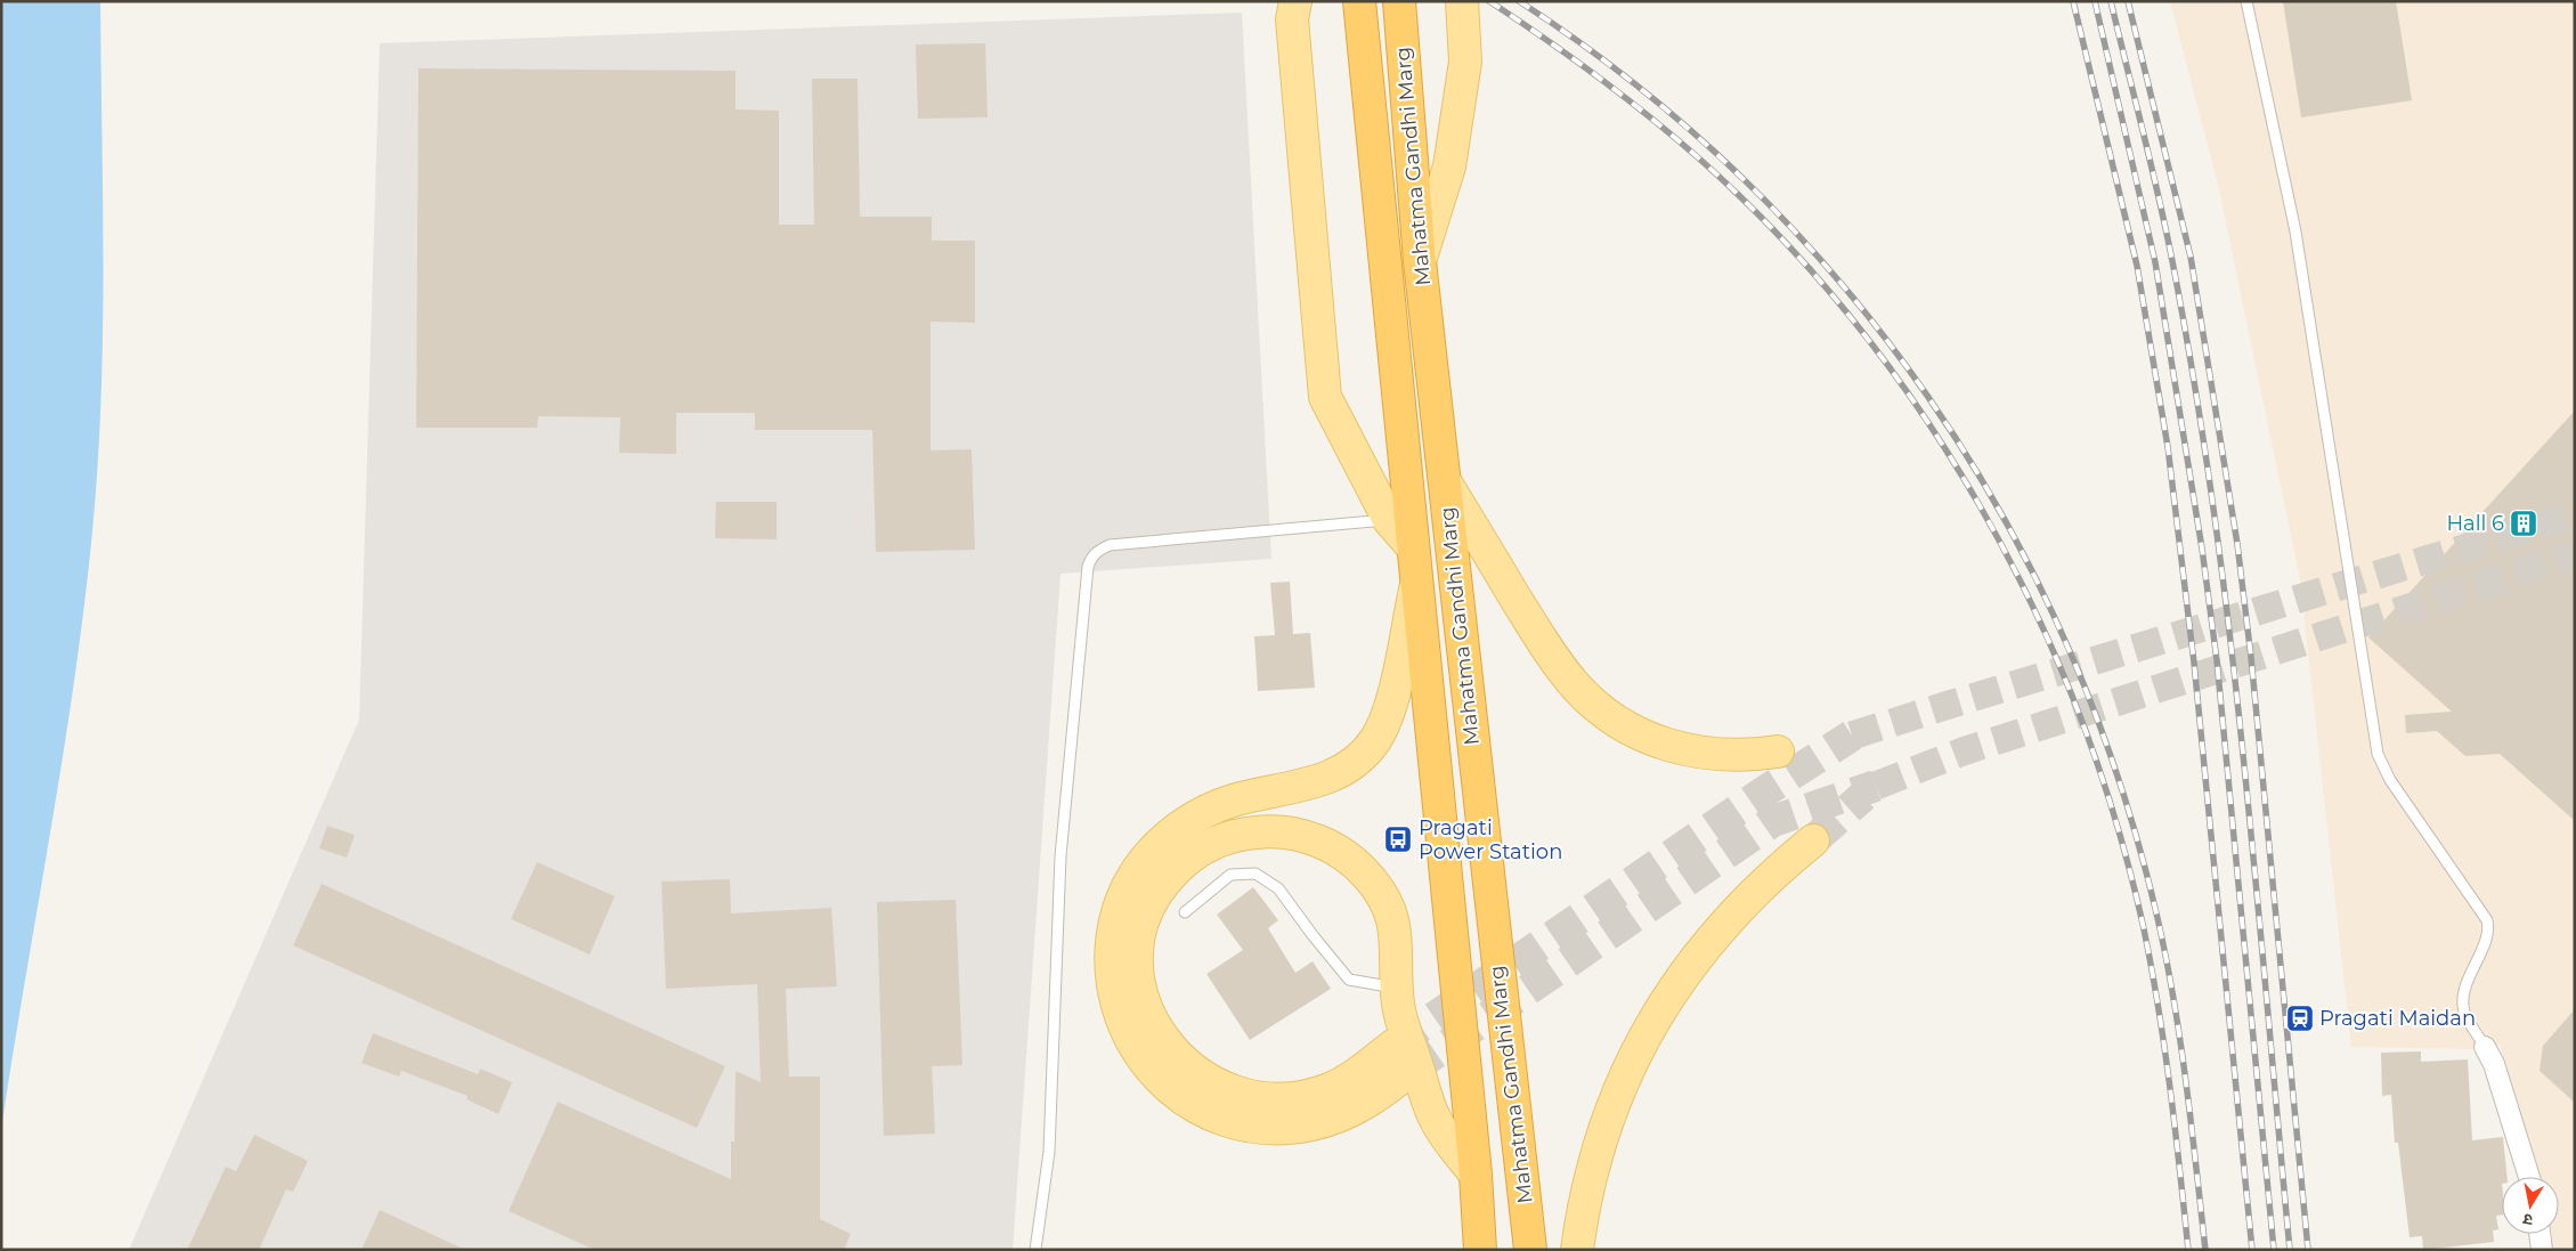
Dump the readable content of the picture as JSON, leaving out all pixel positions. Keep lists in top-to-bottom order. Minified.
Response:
{"streets":{"highway":["Mahatma Gandhi Marg"]},"places":{"building":["Hall 6"],"bus stop":["Pragati Power Station"],"station":["Pragati Maidan"]},"north":"bottom"}
